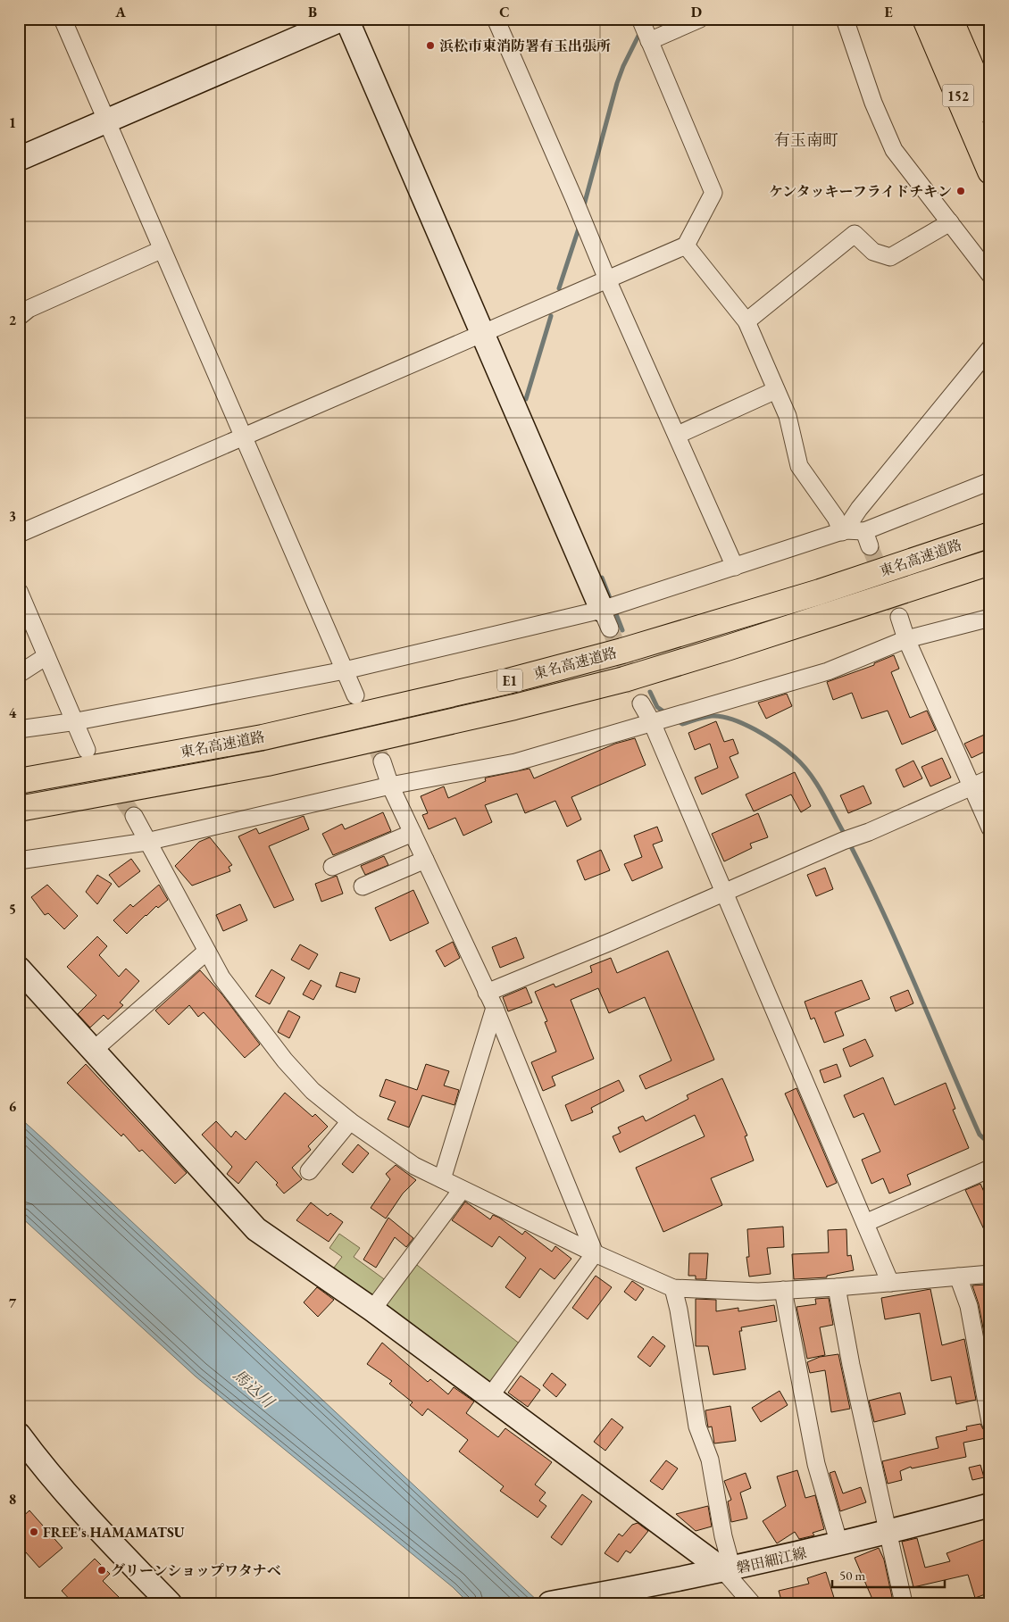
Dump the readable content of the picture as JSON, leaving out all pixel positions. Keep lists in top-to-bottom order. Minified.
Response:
{"streets":{"highway":["152","東名高速道路","E1"],"street":["磐田細江線"]},"districts":["有玉南町"],"water":["馬込川"],"places":["浜松市東消防署有玉出張所","ケンタッキーフライドチキン","FREE's HAMAMATSU","グリーンショップワタナベ"],"scale_bar":"50 m","grid":{"columns":["A","B","C","D","E"],"rows":["1","2","3","4","5","6","7","8"]}}
